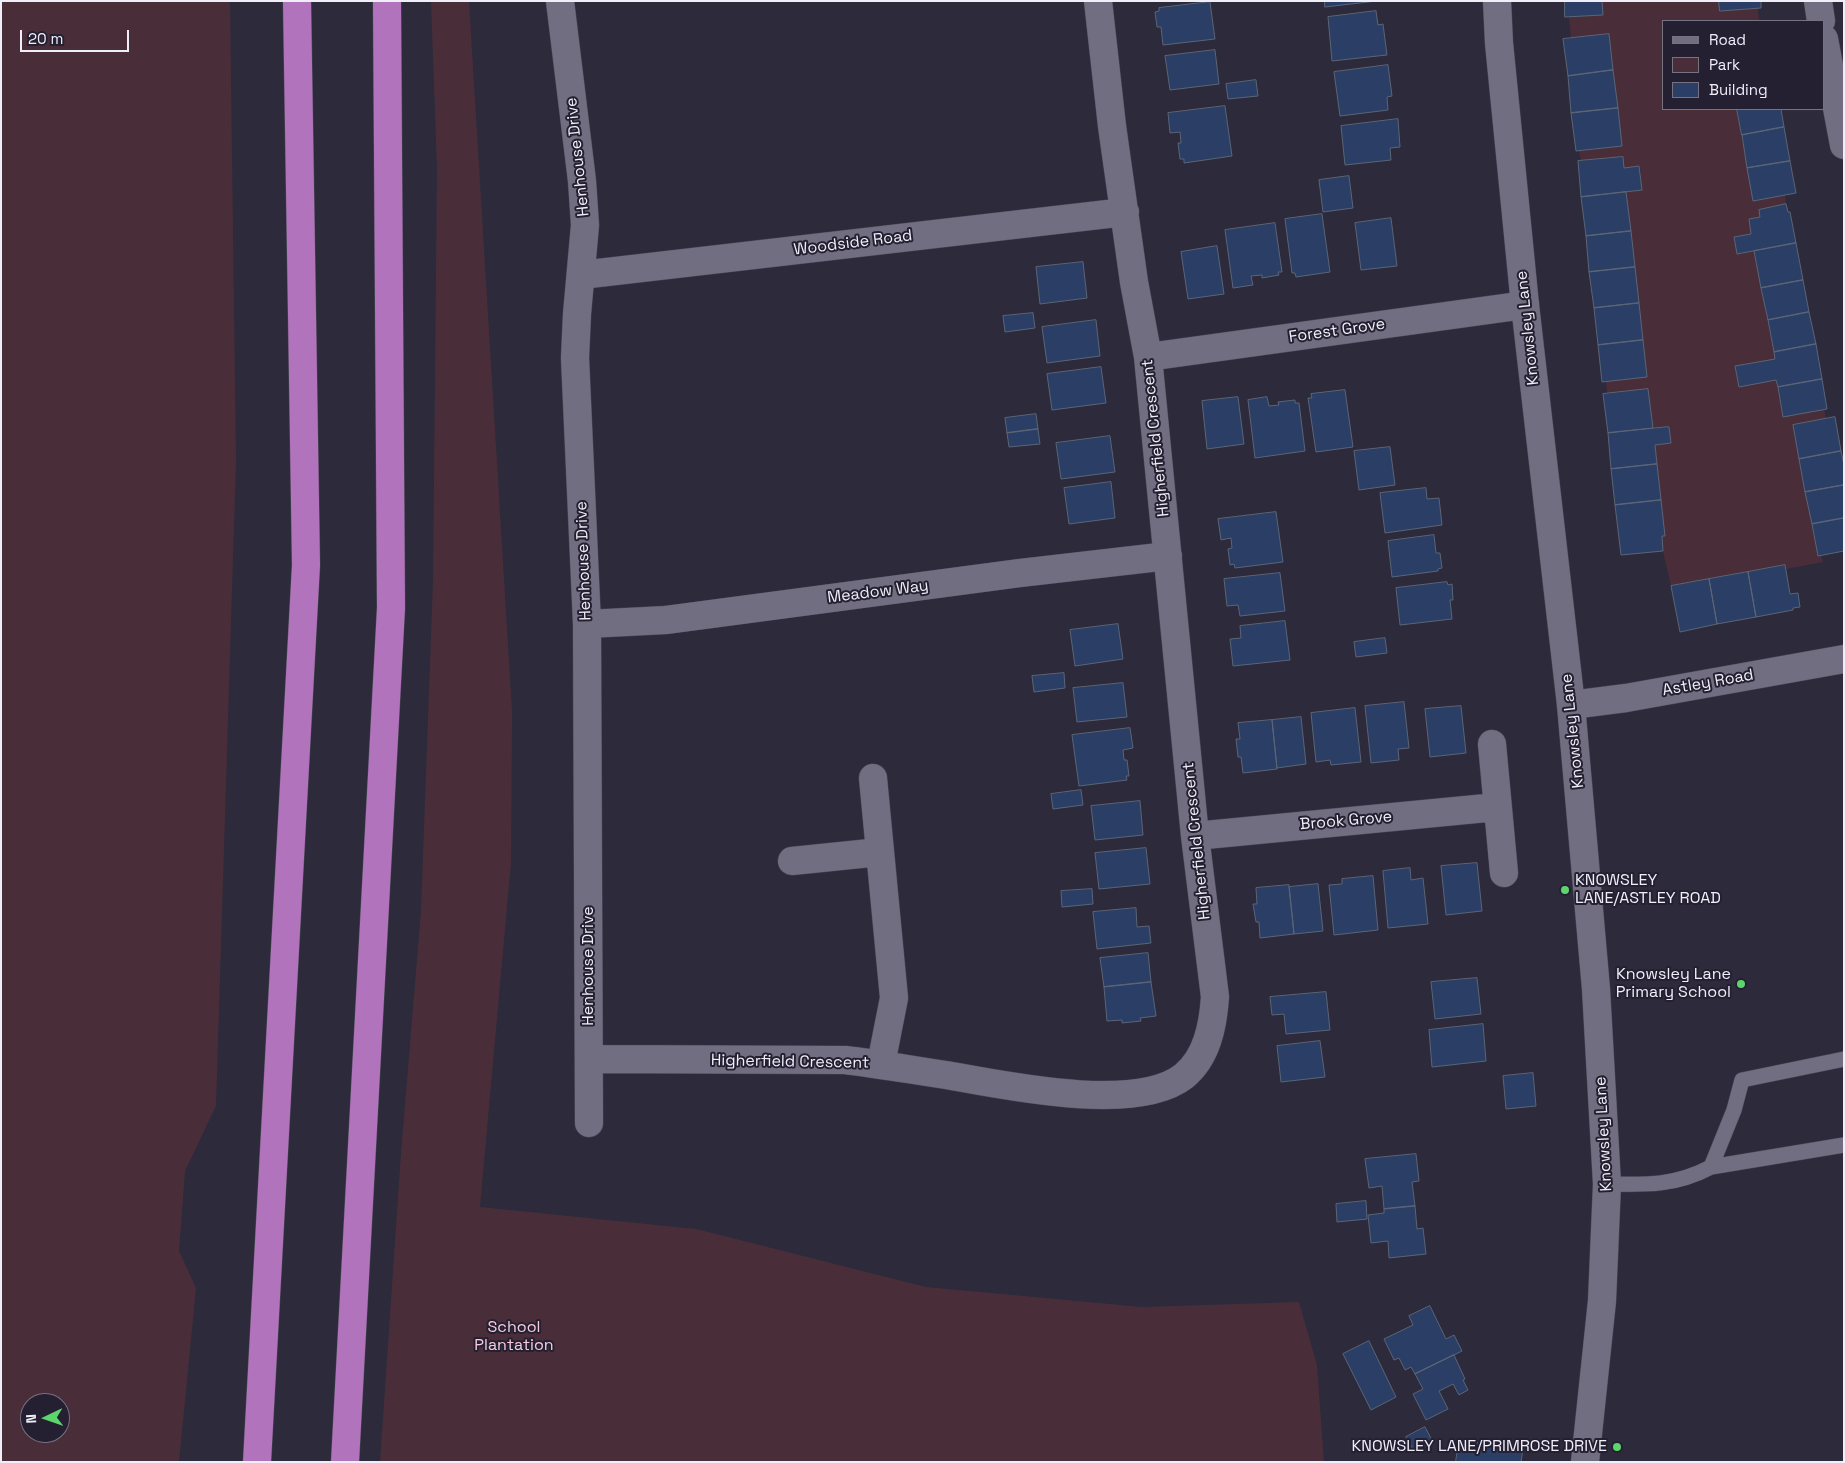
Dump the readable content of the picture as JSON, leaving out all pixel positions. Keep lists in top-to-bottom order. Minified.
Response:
{"streets":{"street":["Henhouse Drive","Woodside Road","Knowsley Lane","Forest Grove","Higherfield Crescent","Meadow Way","Astley Road","Brook Grove"]},"crossings":[["Henhouse Drive","Woodside Road"],["Henhouse Drive","Higherfield Crescent"],["Henhouse Drive","Meadow Way"],["Woodside Road","Higherfield Crescent"],["Knowsley Lane","Forest Grove"],["Knowsley Lane","Astley Road"],["Forest Grove","Higherfield Crescent"],["Higherfield Crescent","Meadow Way"],["Higherfield Crescent","Brook Grove"]],"parks":["School Plantation"],"places":["KNOWSLEY LANE/ASTLEY ROAD","Knowsley Lane Primary School","KNOWSLEY LANE/PRIMROSE DRIVE"],"legend":["Road","Park","Building"],"scale_bar":"20 m","north":"left"}
